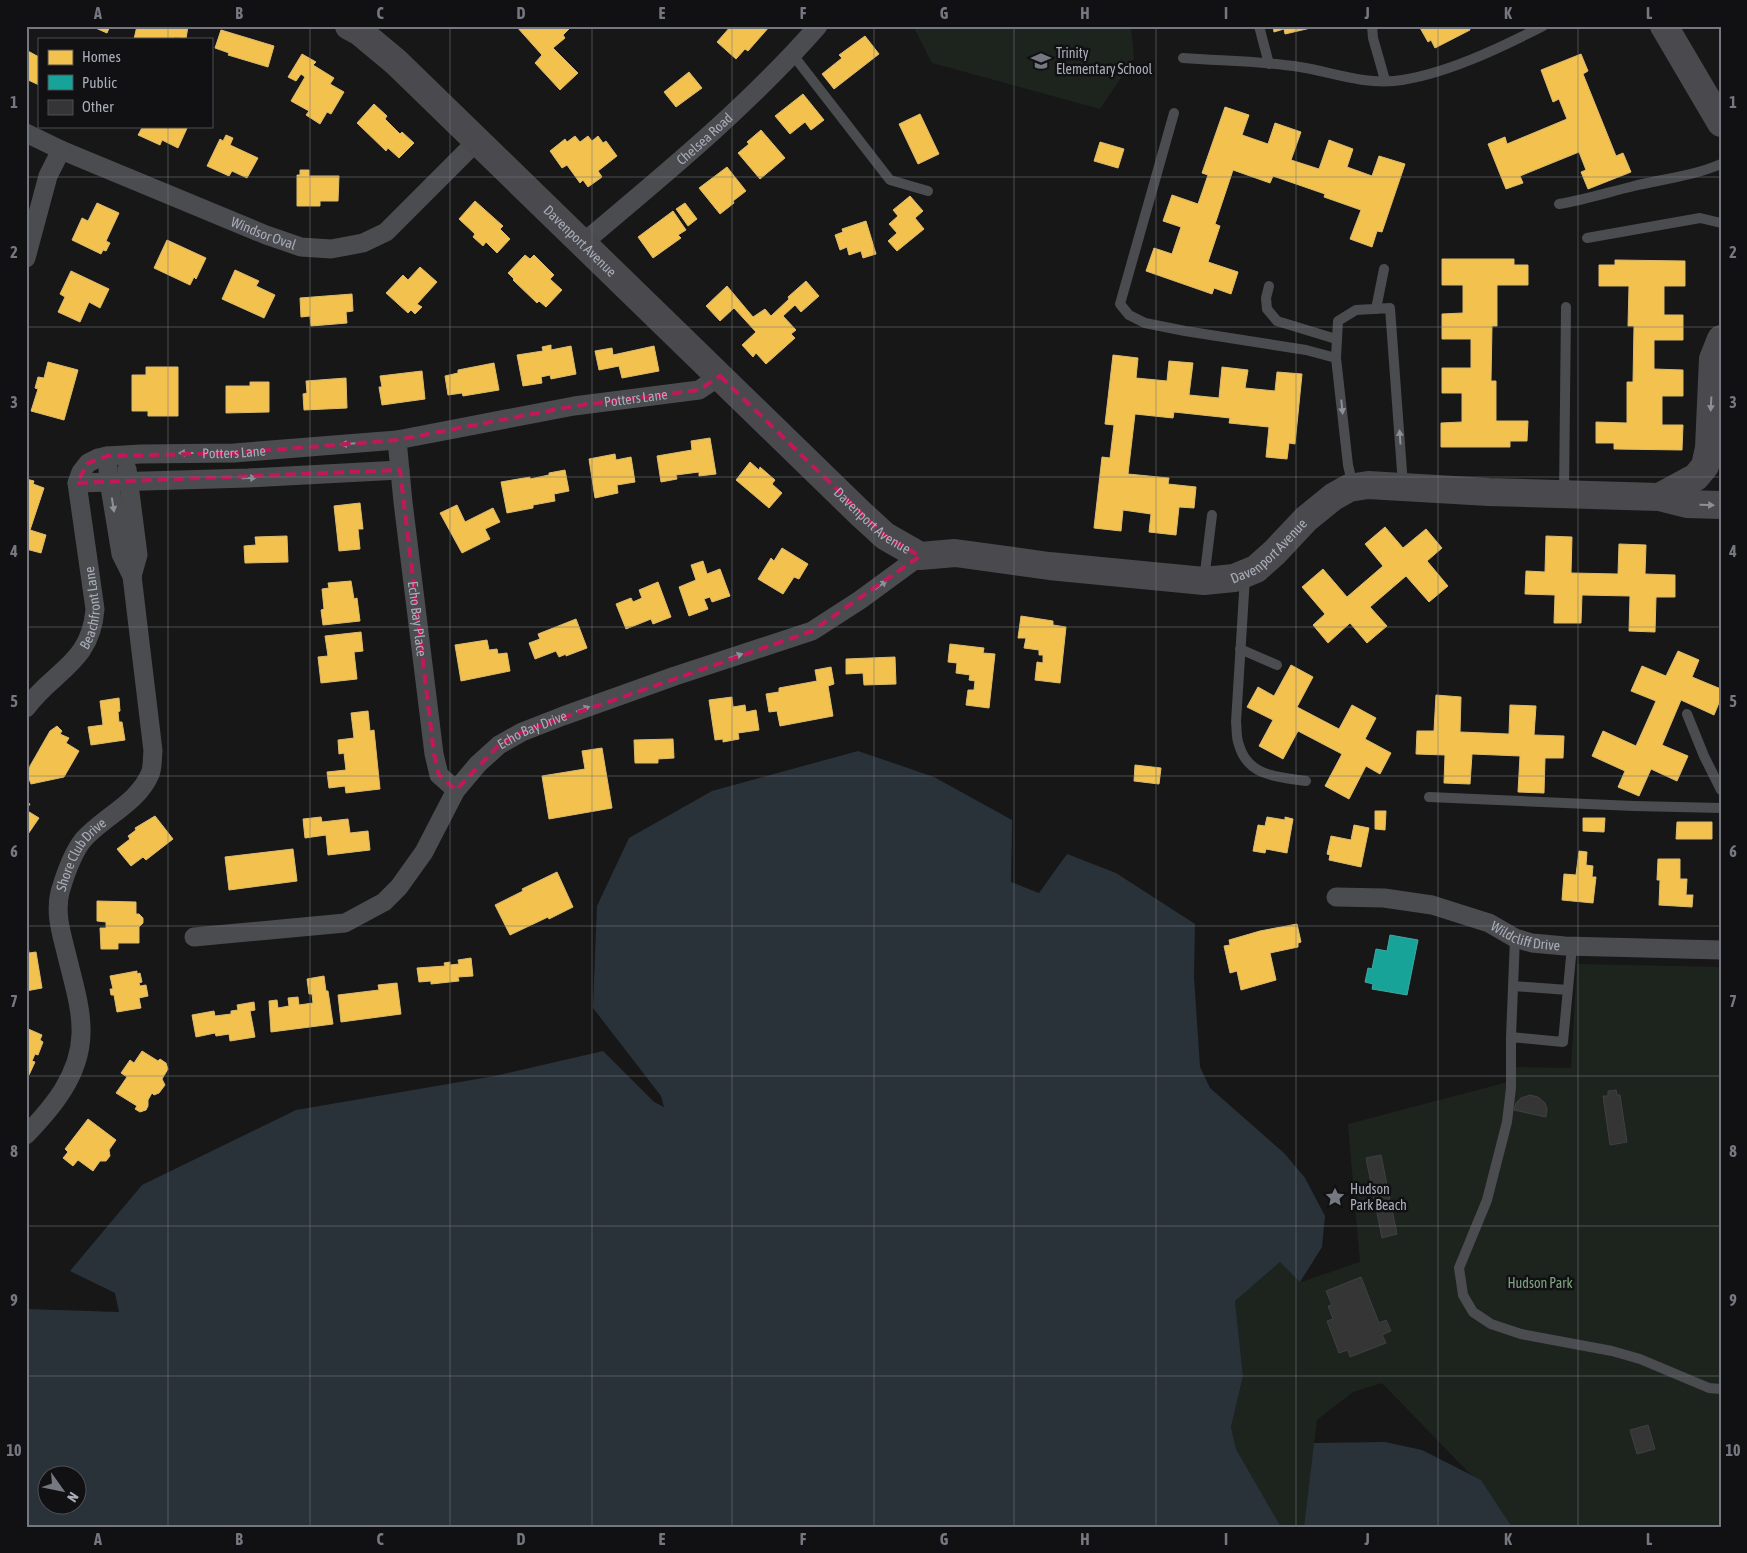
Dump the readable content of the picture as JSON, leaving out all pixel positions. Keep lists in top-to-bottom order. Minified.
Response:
{"streets":{"street":["Chelsea Road","Windsor Oval","Davenport Avenue","Potters Lane","Beachfront Lane","Echo Bay Place","Echo Bay Drive","Shore Club Drive","Wildcliff Drive"]},"crossings":[["Chelsea Road","Davenport Avenue"],["Windsor Oval","Davenport Avenue"],["Davenport Avenue","Potters Lane"],["Davenport Avenue","Echo Bay Drive"],["Potters Lane","Beachfront Lane"],["Potters Lane","Echo Bay Place"],["Potters Lane","Shore Club Drive"],["Echo Bay Place","Echo Bay Drive"]],"one_way":["Echo Bay Drive"],"parks":["Hudson Park"],"places":{"school or university":["Trinity Elementary School"],"place":["Hudson Park Beach"]},"legend":["Homes","Public","Other"],"north":"bottom right","grid":{"columns":["A","B","C","D","E","F","G","H","I","J","K","L"],"rows":["1","2","3","4","5","6","7","8","9","10"]}}
